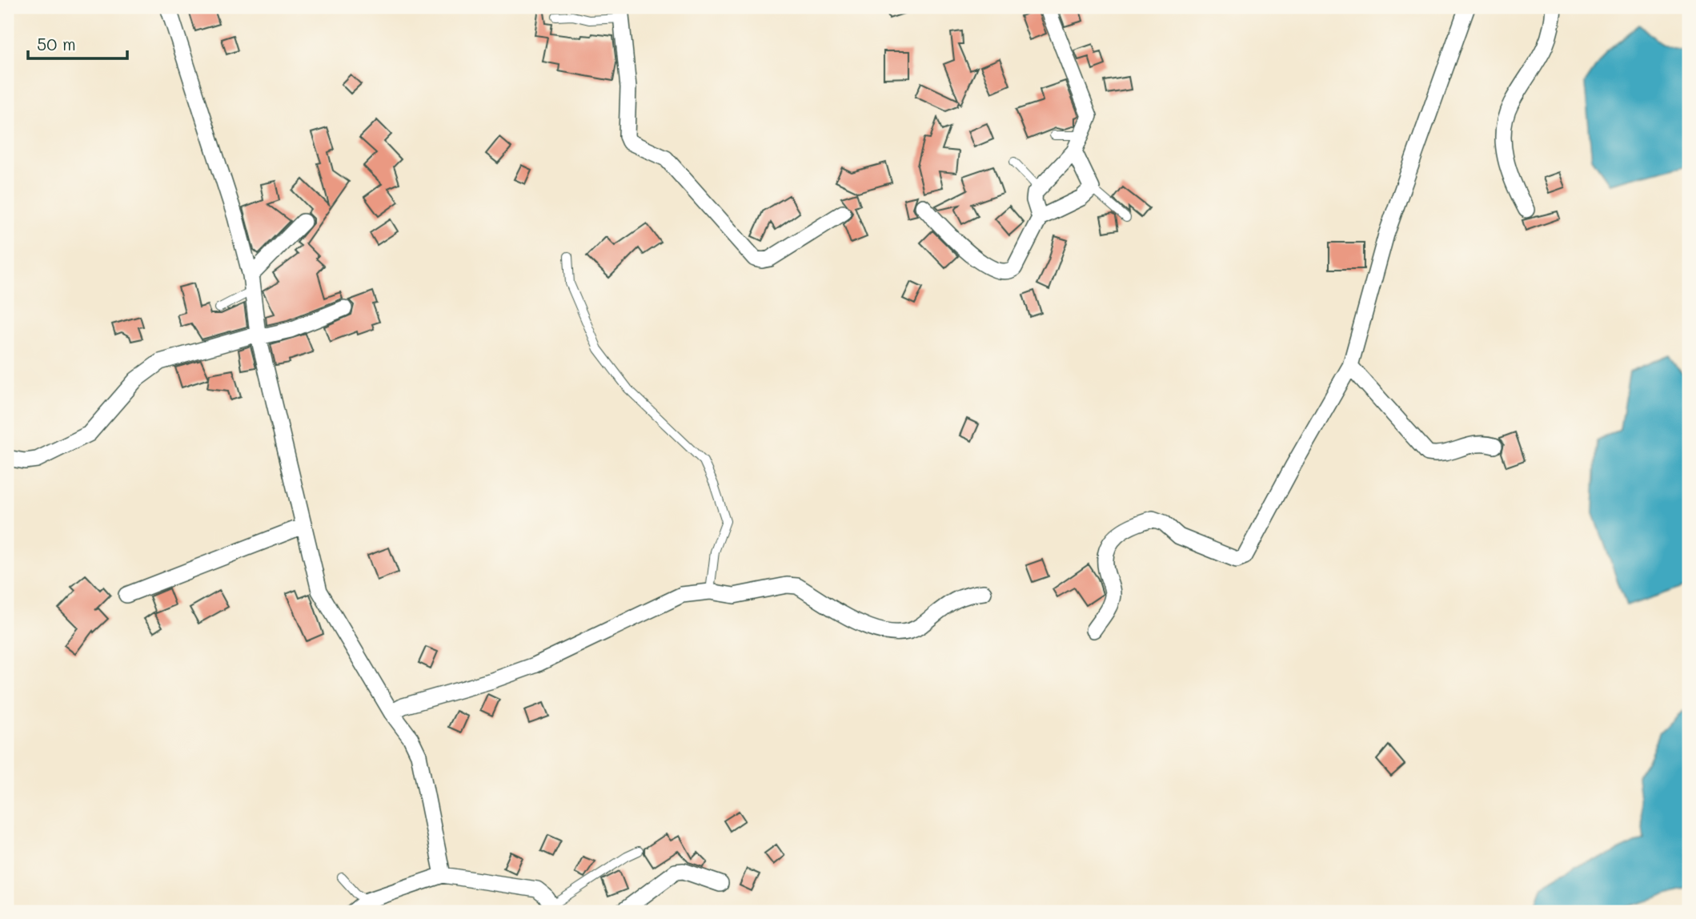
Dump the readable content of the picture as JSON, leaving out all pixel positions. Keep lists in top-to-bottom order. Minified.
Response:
{"scale_bar":"50 m"}
